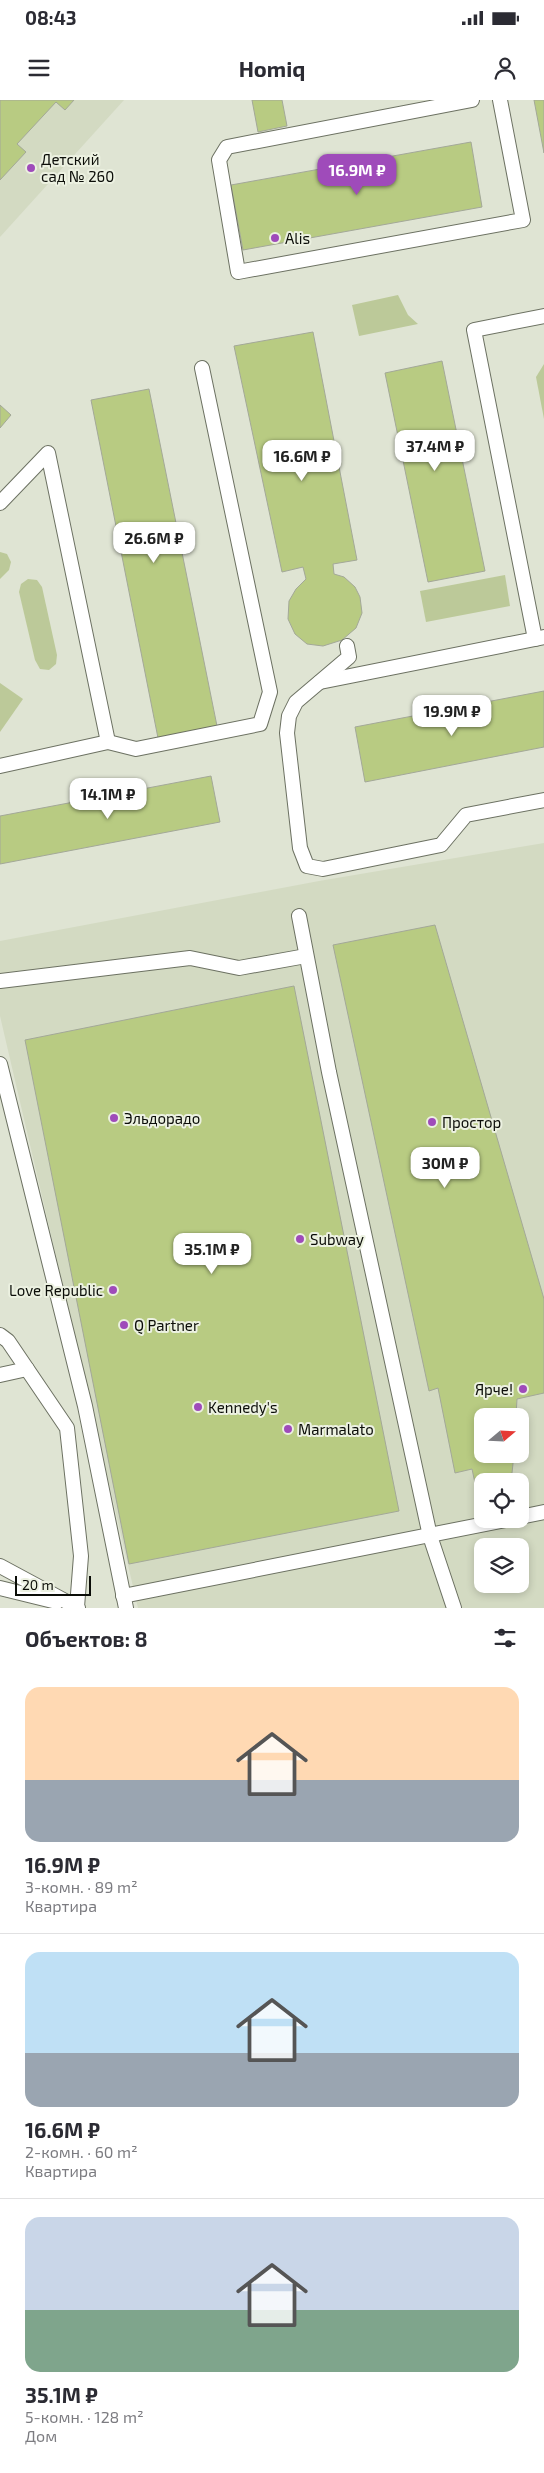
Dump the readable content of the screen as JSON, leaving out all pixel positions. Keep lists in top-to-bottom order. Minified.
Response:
{"places":["Детский сад № 260","Alis","Эльдорадо","Простор","Subway","Love Republic","Q Partner","Ярче!","Kennedy's","Marmalato"],"scale_bar":"20 m","north":"right","page":{"status":"08:43","header":"Homiq","price":["16.9M ₽","37.4M ₽","16.6M ₽","26.6M ₽","19.9M ₽","14.1M ₽","30M ₽","35.1M ₽"],"scale":"20 m","heading":"Объектов: 8","list":[{"name":"16.9M ₽","note":"3-комн. · 89 m² · Квартира"},{"name":"16.6M ₽","note":"2-комн. · 60 m² · Квартира"},{"name":"35.1M ₽","note":"5-комн. · 128 m² · Дом"}]}}
